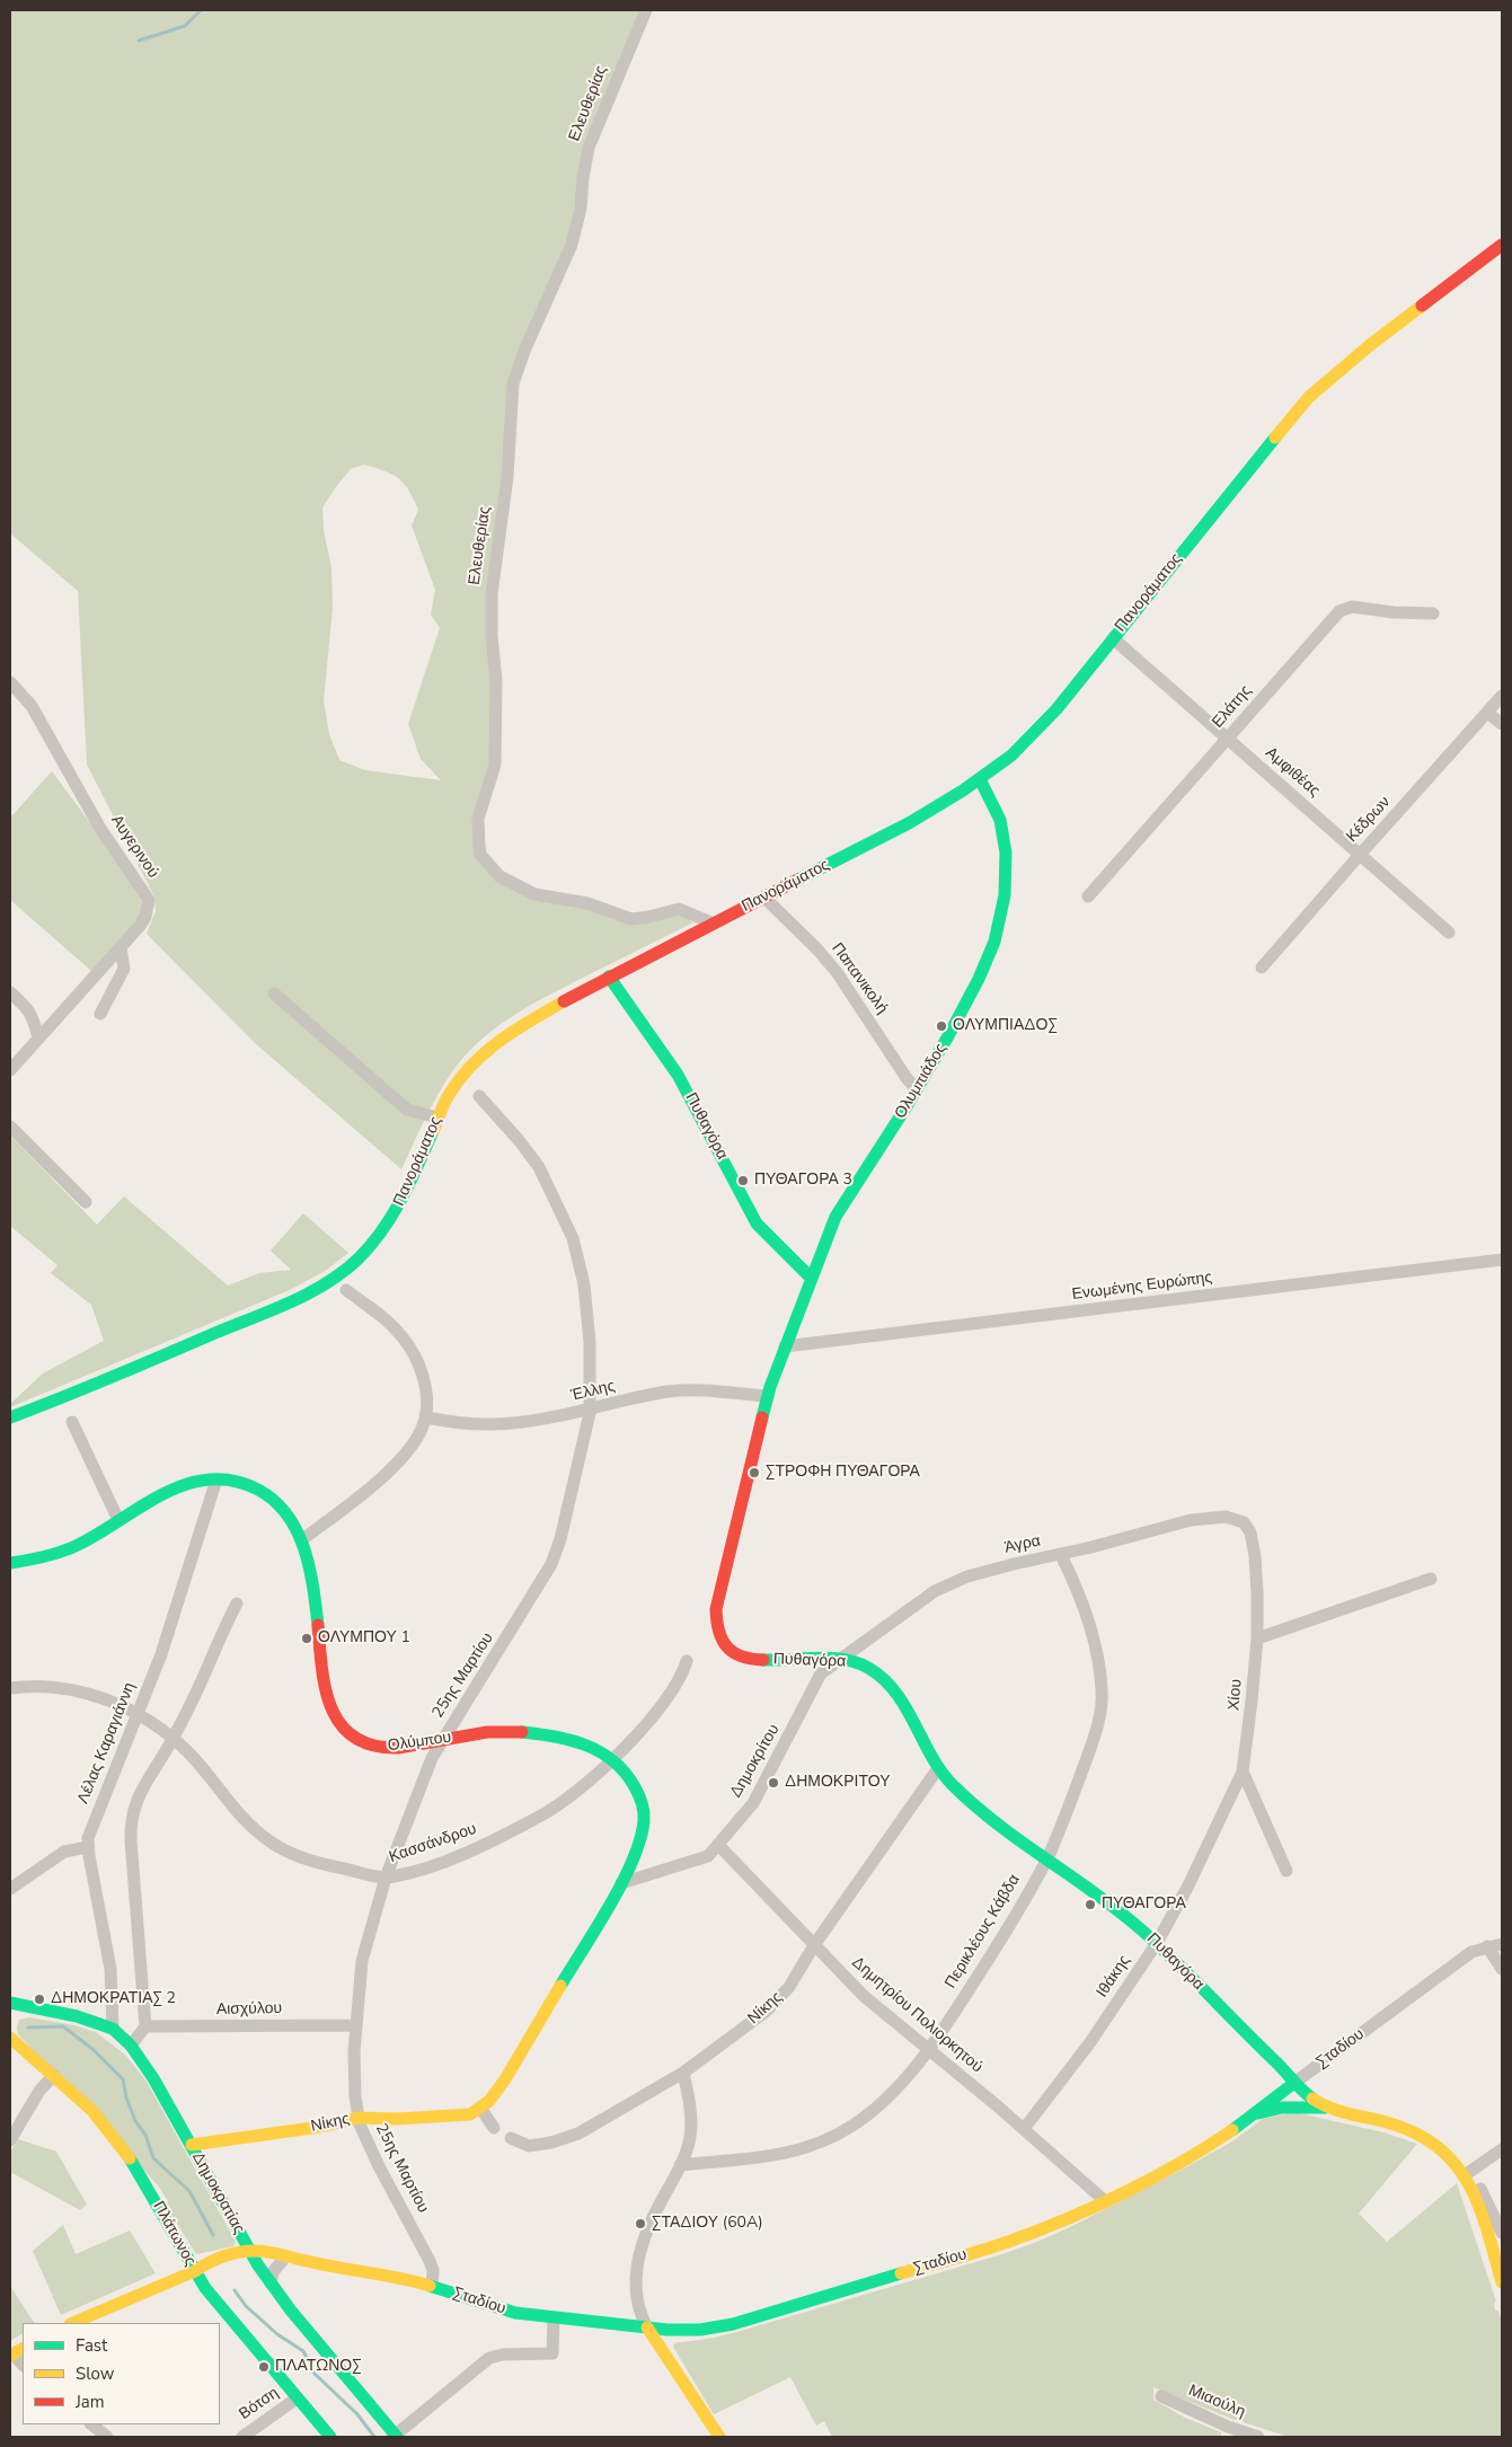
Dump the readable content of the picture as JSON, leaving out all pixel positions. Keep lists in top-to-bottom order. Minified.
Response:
{"streets":{"street":["Ελευθερίας","Πανοράματος","Ελάτης","Αμφιθέας","Κέδρων","Αυγερινού","Παπανικολή","Ολυμπιάδος","Πυθαγόρα","Ενωμένης Ευρώπης","Έλλης","Άγρα","25ης Μαρτίου","Χίου","Ολύμπου","Λέλας Καραγιάννη","Δημοκρίτου","Κασσάνδρου","Περικλέους Κάβδα","Ιθάκης","Νίκης","Αισχύλου","Δημητρίου Πολιορκητού","Σταδίου","Δημοκρατίας","Πλάτωνος","Μιαούλη","Βότση"]},"crossings":[["Ελευθερίας","Πανοράματος"],["Πανοράματος","Αμφιθέας"],["Πανοράματος","Παπανικολή"],["Πανοράματος","Ολυμπιάδος"],["Πανοράματος","Πυθαγόρα"],["Ελάτης","Αμφιθέας"],["Αμφιθέας","Κέδρων"],["Παπανικολή","Ολυμπιάδος"],["Ολυμπιάδος","Πυθαγόρα"],["Πυθαγόρα","Ενωμένης Ευρώπης"],["Πυθαγόρα","Έλλης"],["Πυθαγόρα","Άγρα"],["Πυθαγόρα","Δημοκρίτου"],["Πυθαγόρα","Περικλέους Κάβδα"],["Πυθαγόρα","Ιθάκης"],["Πυθαγόρα","Νίκης"],["Πυθαγόρα","Σταδίου"],["Έλλης","25ης Μαρτίου"],["Άγρα","Χίου"],["Άγρα","Δημοκρίτου"],["Άγρα","Περικλέους Κάβδα"],["25ης Μαρτίου","Ολύμπου"],["25ης Μαρτίου","Κασσάνδρου"],["25ης Μαρτίου","Νίκης"],["25ης Μαρτίου","Αισχύλου"],["25ης Μαρτίου","Σταδίου"],["Χίου","Ιθάκης"],["Ολύμπου","Λέλας Καραγιάννη"],["Ολύμπου","Δημοκρίτου"],["Ολύμπου","Κασσάνδρου"],["Ολύμπου","Νίκης"],["Λέλας Καραγιάννη","Κασσάνδρου"],["Λέλας Καραγιάννη","Δημοκρατίας"],["Δημοκρίτου","Δημητρίου Πολιορκητού"],["Περικλέους Κάβδα","Δημητρίου Πολιορκητού"],["Ιθάκης","Δημητρίου Πολιορκητού"],["Νίκης","Δημητρίου Πολιορκητού"],["Νίκης","Δημοκρατίας"],["Δημητρίου Πολιορκητού","Σταδίου"],["Σταδίου","Δημοκρατίας"],["Σταδίου","Πλάτωνος"],["Πλάτωνος","Βότση"]],"places":["ΟΛΥΜΠΙΑΔΟΣ","ΠΥΘΑΓΟΡΑ 3","ΣΤΡΟΦΗ ΠΥΘΑΓΟΡΑ","ΟΛΥΜΠΟΥ 1","ΔΗΜΟΚΡΙΤΟΥ","ΠΥΘΑΓΟΡΑ","ΔΗΜΟΚΡΑΤΙΑΣ 2","ΣΤΑΔΙΟΥ (60A)","ΠΛΑΤΩΝΟΣ"],"legend":["Fast","Slow","Jam"]}
